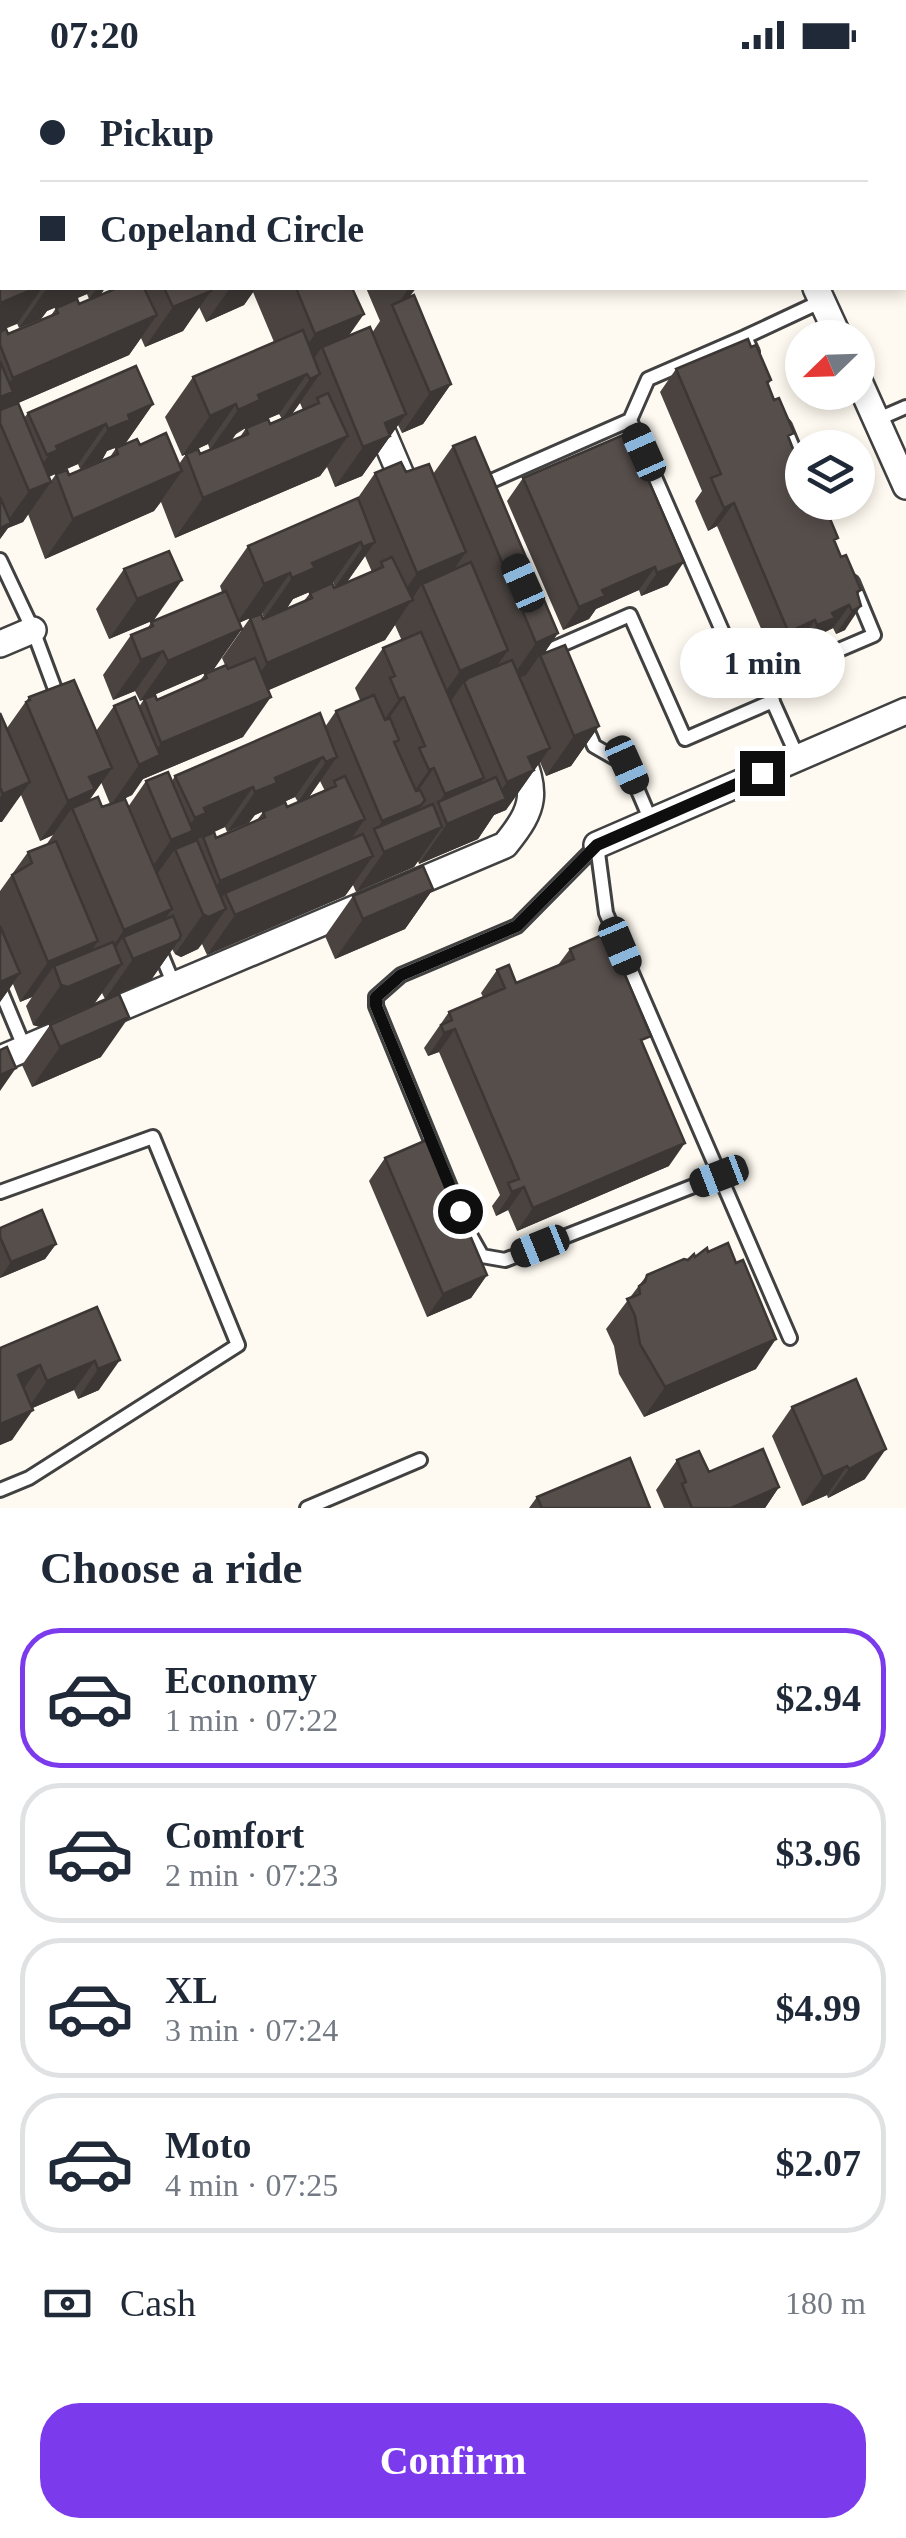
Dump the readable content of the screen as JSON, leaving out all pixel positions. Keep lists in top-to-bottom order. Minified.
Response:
{"north":"bottom left","page":{"status":"07:20","banner":["Pickup","Copeland Circle"],"bubble":"1 min","heading":"Choose a ride","list":[{"name":"Economy","note":"1 min · 07:22","value":"$2.94"},{"name":"Comfort","note":"2 min · 07:23","value":"$3.96"},{"name":"XL","note":"3 min · 07:24","value":"$4.99"},{"name":"Moto","note":"4 min · 07:25","value":"$2.07"}],"pay":["Cash","180 m"],"buttons":"Confirm"}}
